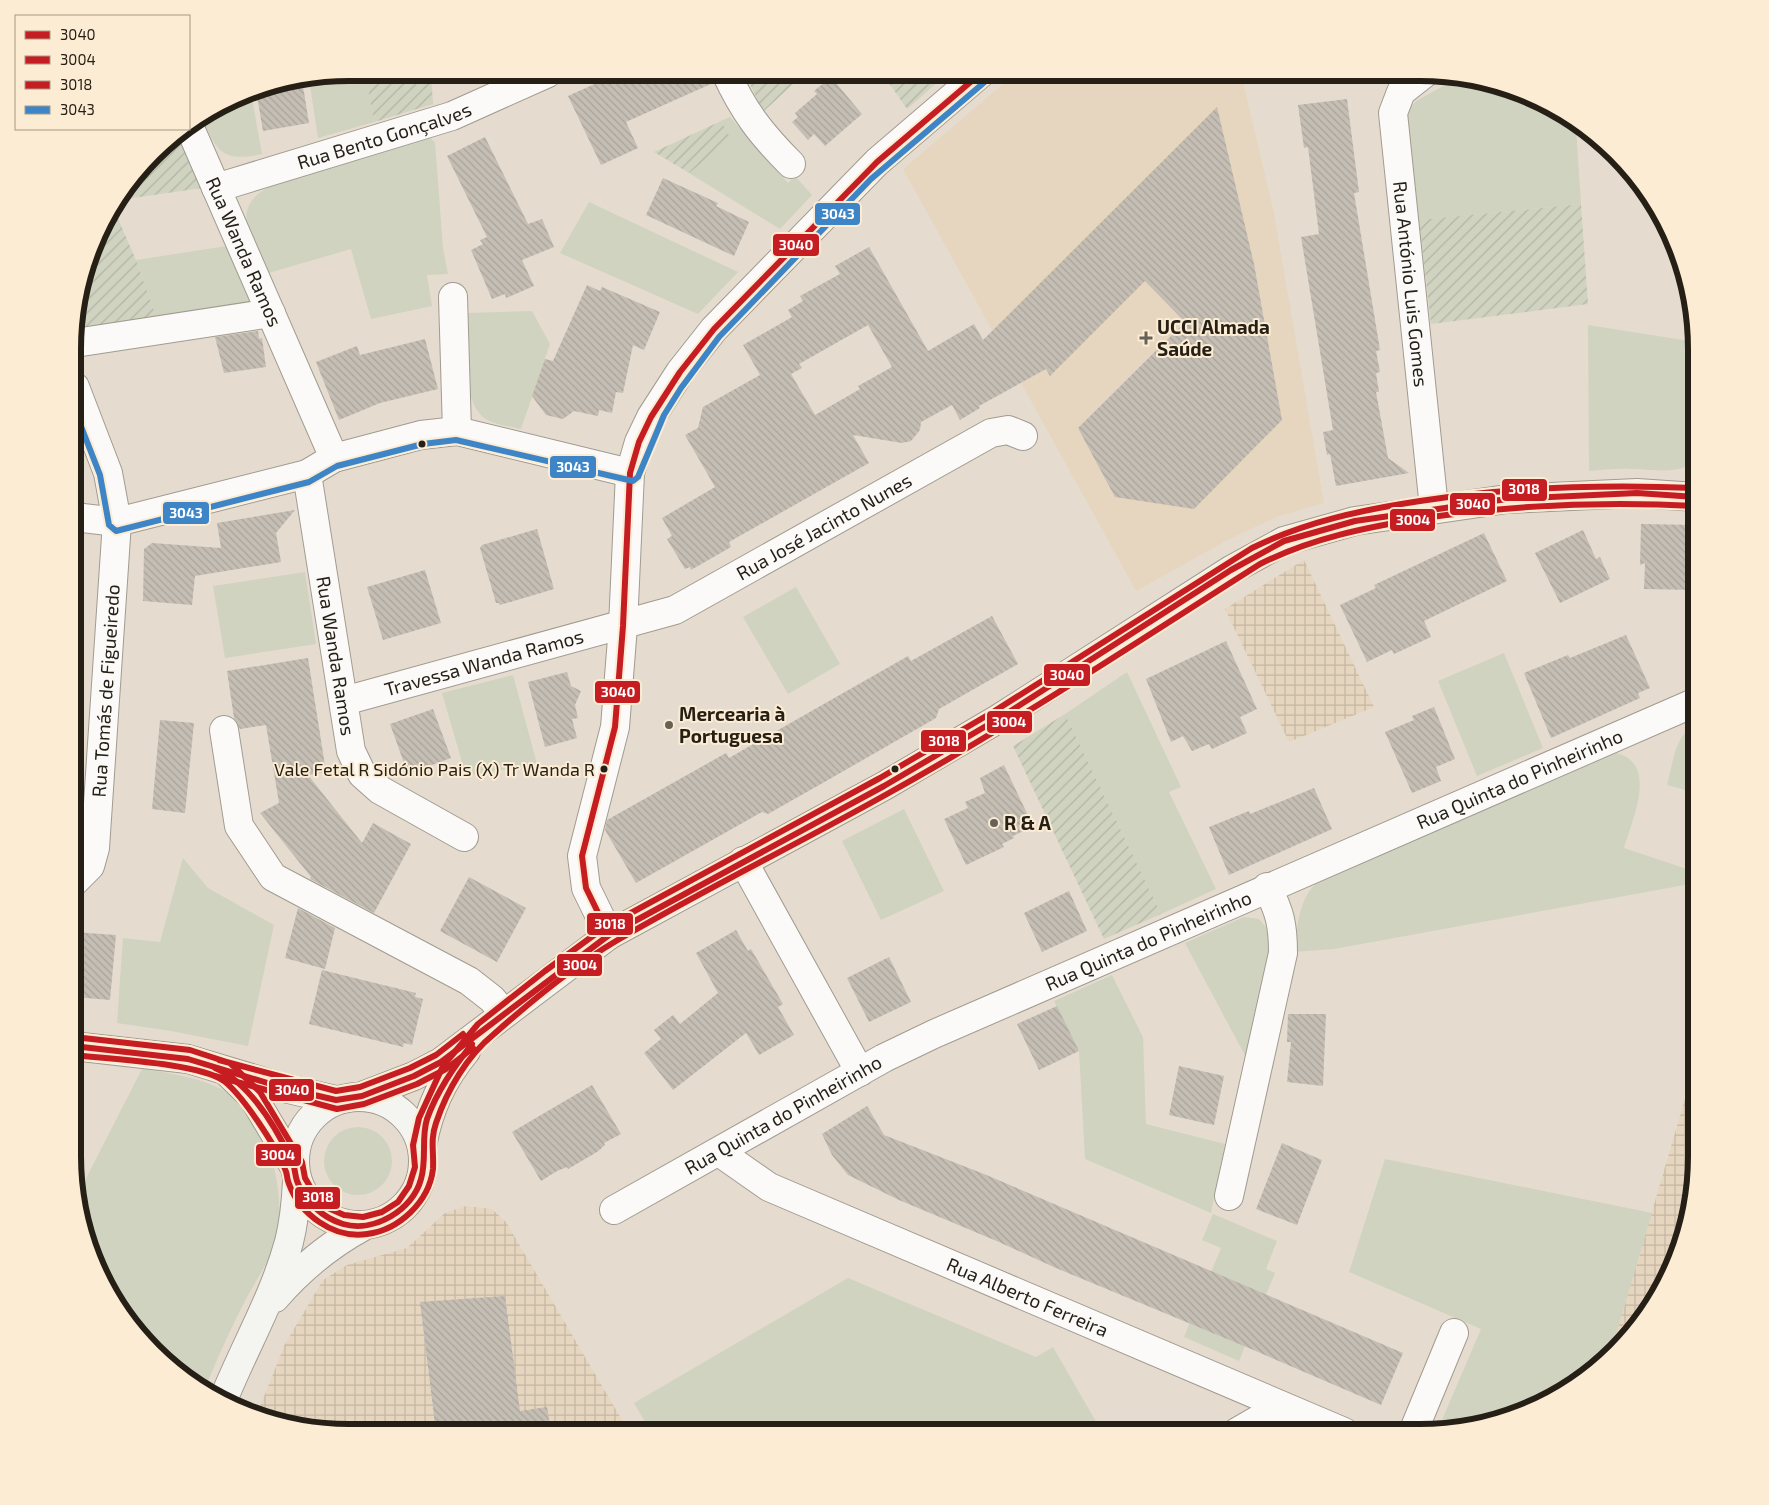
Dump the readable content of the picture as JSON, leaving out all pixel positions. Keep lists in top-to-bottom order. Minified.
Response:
{"streets":{"street":["Rua Bento Gonçalves","Rua Wanda Ramos","Rua António Luis Gomes","Rua José Jacinto Nunes","Travessa Wanda Ramos","Rua Tomás de Figueiredo","Rua Quinta do Pinheirinho","Rua Alberto Ferreira"]},"crossings":[["Rua Bento Gonçalves","Rua Wanda Ramos"],["Rua Wanda Ramos","Travessa Wanda Ramos"],["Rua José Jacinto Nunes","Travessa Wanda Ramos"],["Rua Quinta do Pinheirinho","Rua Alberto Ferreira"]],"places":{"health":["UCCI Almada Saúde"],"other":["Mercearia à Portuguesa","Vale Fetal R Sidónio Pais (X) Tr Wanda R","R & A"]},"lines":["transit line 3040","transit line 3043","transit line 3018","transit line 3004"],"legend":["3040","3004","3018","3043"]}
